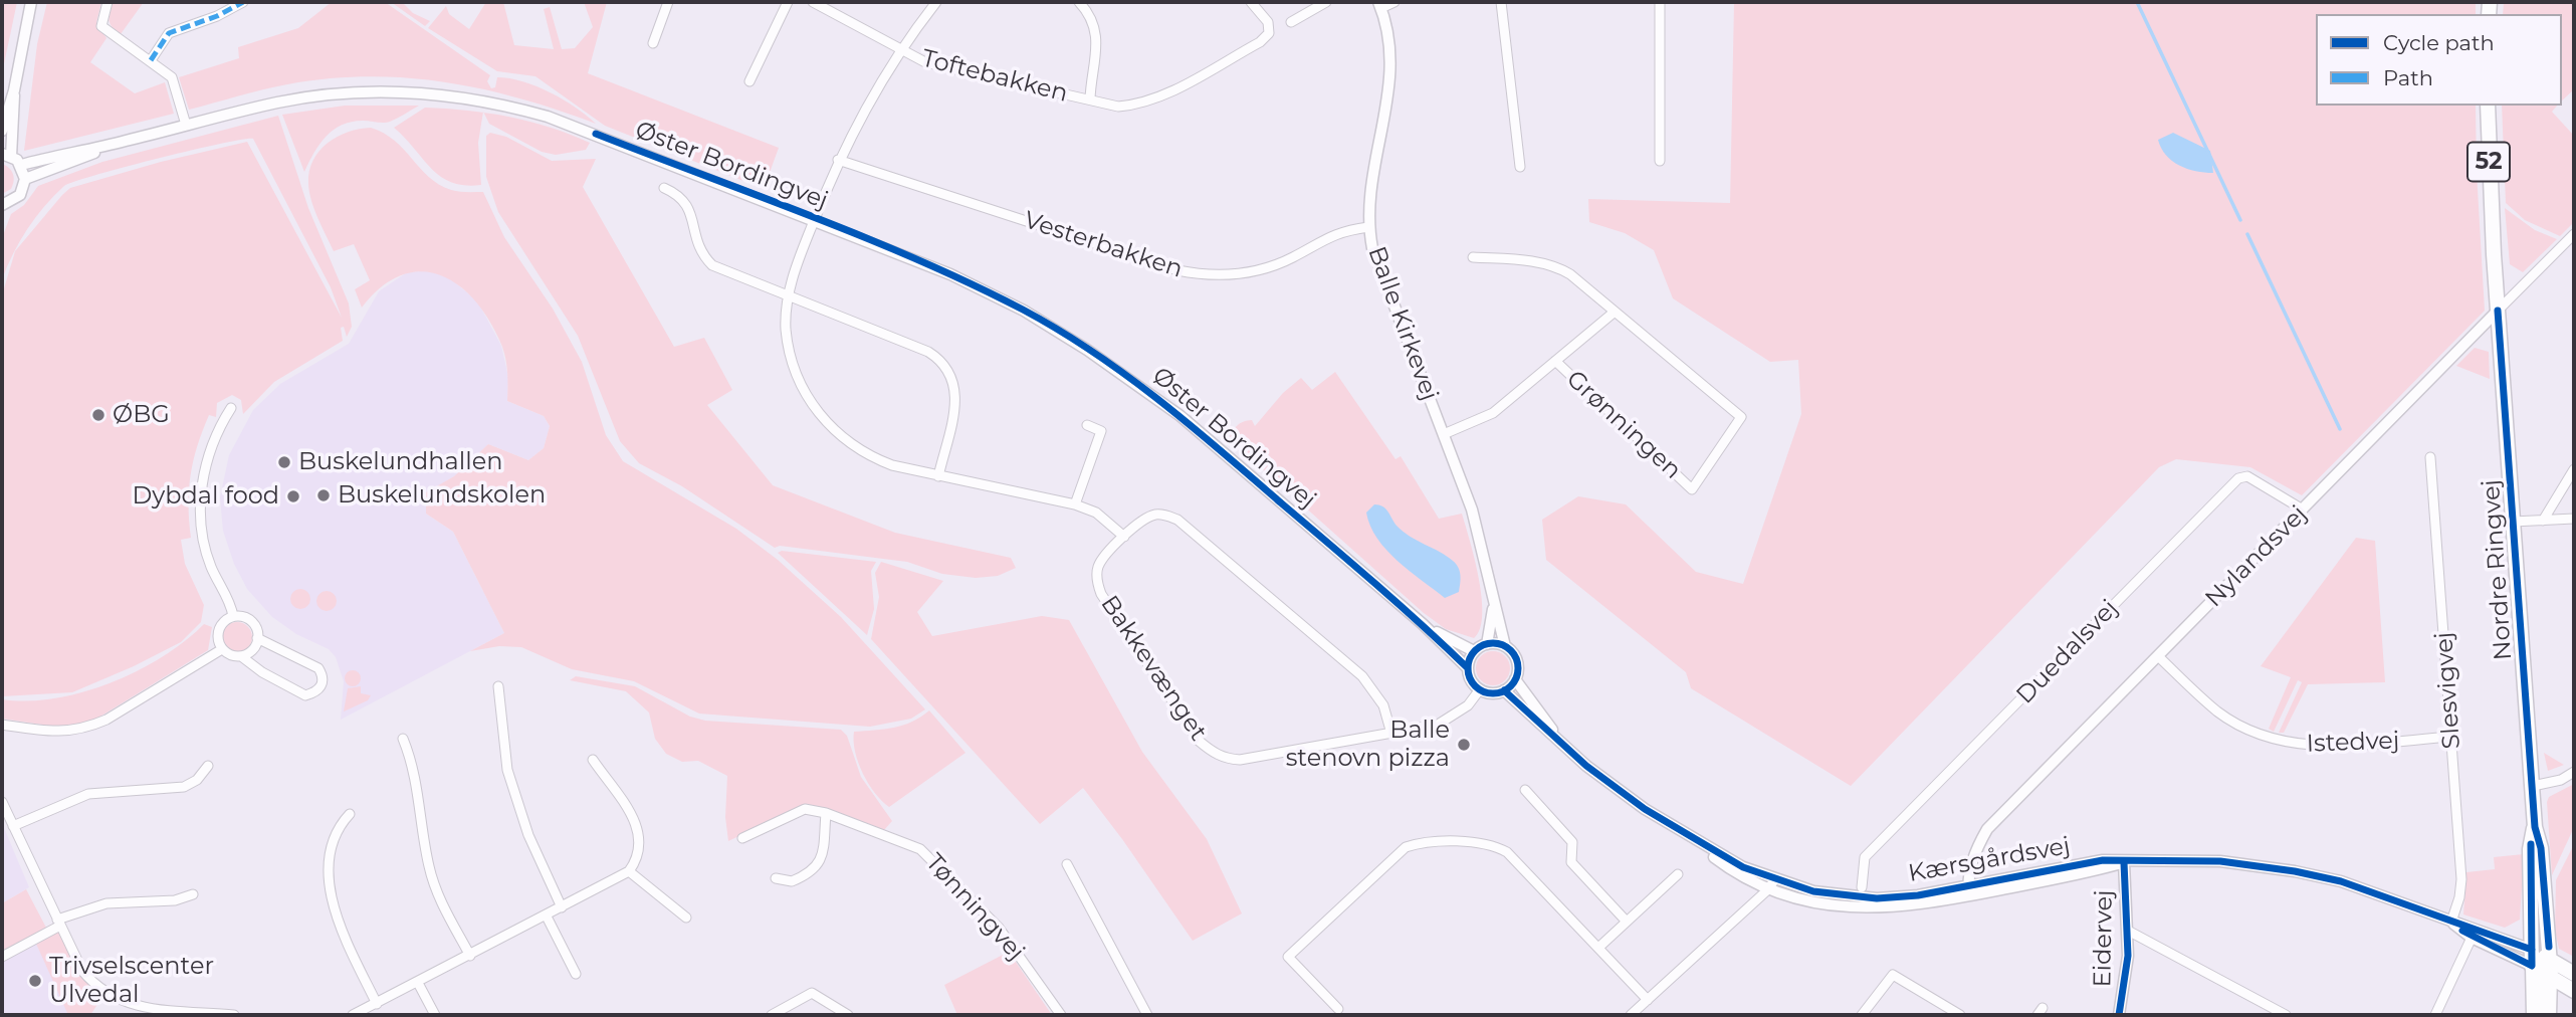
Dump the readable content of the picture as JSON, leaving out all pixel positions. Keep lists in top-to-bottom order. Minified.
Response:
{"streets":{"main road":["52","Nordre Ringvej"],"street":["Toftebakken","Øster Bordingvej","Vesterbakken","Balle Kirkevej","Grønningen","Nylandsvej","Duedalsvej","Bakkevænget","Slesvigvej","Istedvej","Kærsgårdsvej","Tønningvej","Eidervej"]},"crossings":[["Øster Bordingvej","Balle Kirkevej"],["Øster Bordingvej","Bakkevænget"],["Øster Bordingvej","Kærsgårdsvej"],["Vesterbakken","Balle Kirkevej"],["Balle Kirkevej","Grønningen"],["Balle Kirkevej","Bakkevænget"],["Balle Kirkevej","Kærsgårdsvej"],["Nylandsvej","Nordre Ringvej"],["Nylandsvej","Duedalsvej"],["Nylandsvej","Istedvej"],["Nylandsvej","Kærsgårdsvej"],["Nordre Ringvej","Kærsgårdsvej"],["Bakkevænget","Kærsgårdsvej"],["Slesvigvej","Istedvej"],["Slesvigvej","Kærsgårdsvej"],["Kærsgårdsvej","Eidervej"]],"places":["ØBG","Buskelundhallen","Buskelundskolen","Dybdal food","Balle stenovn pizza","Trivselscenter Ulvedal"],"legend":["Cycle path","Path"]}
